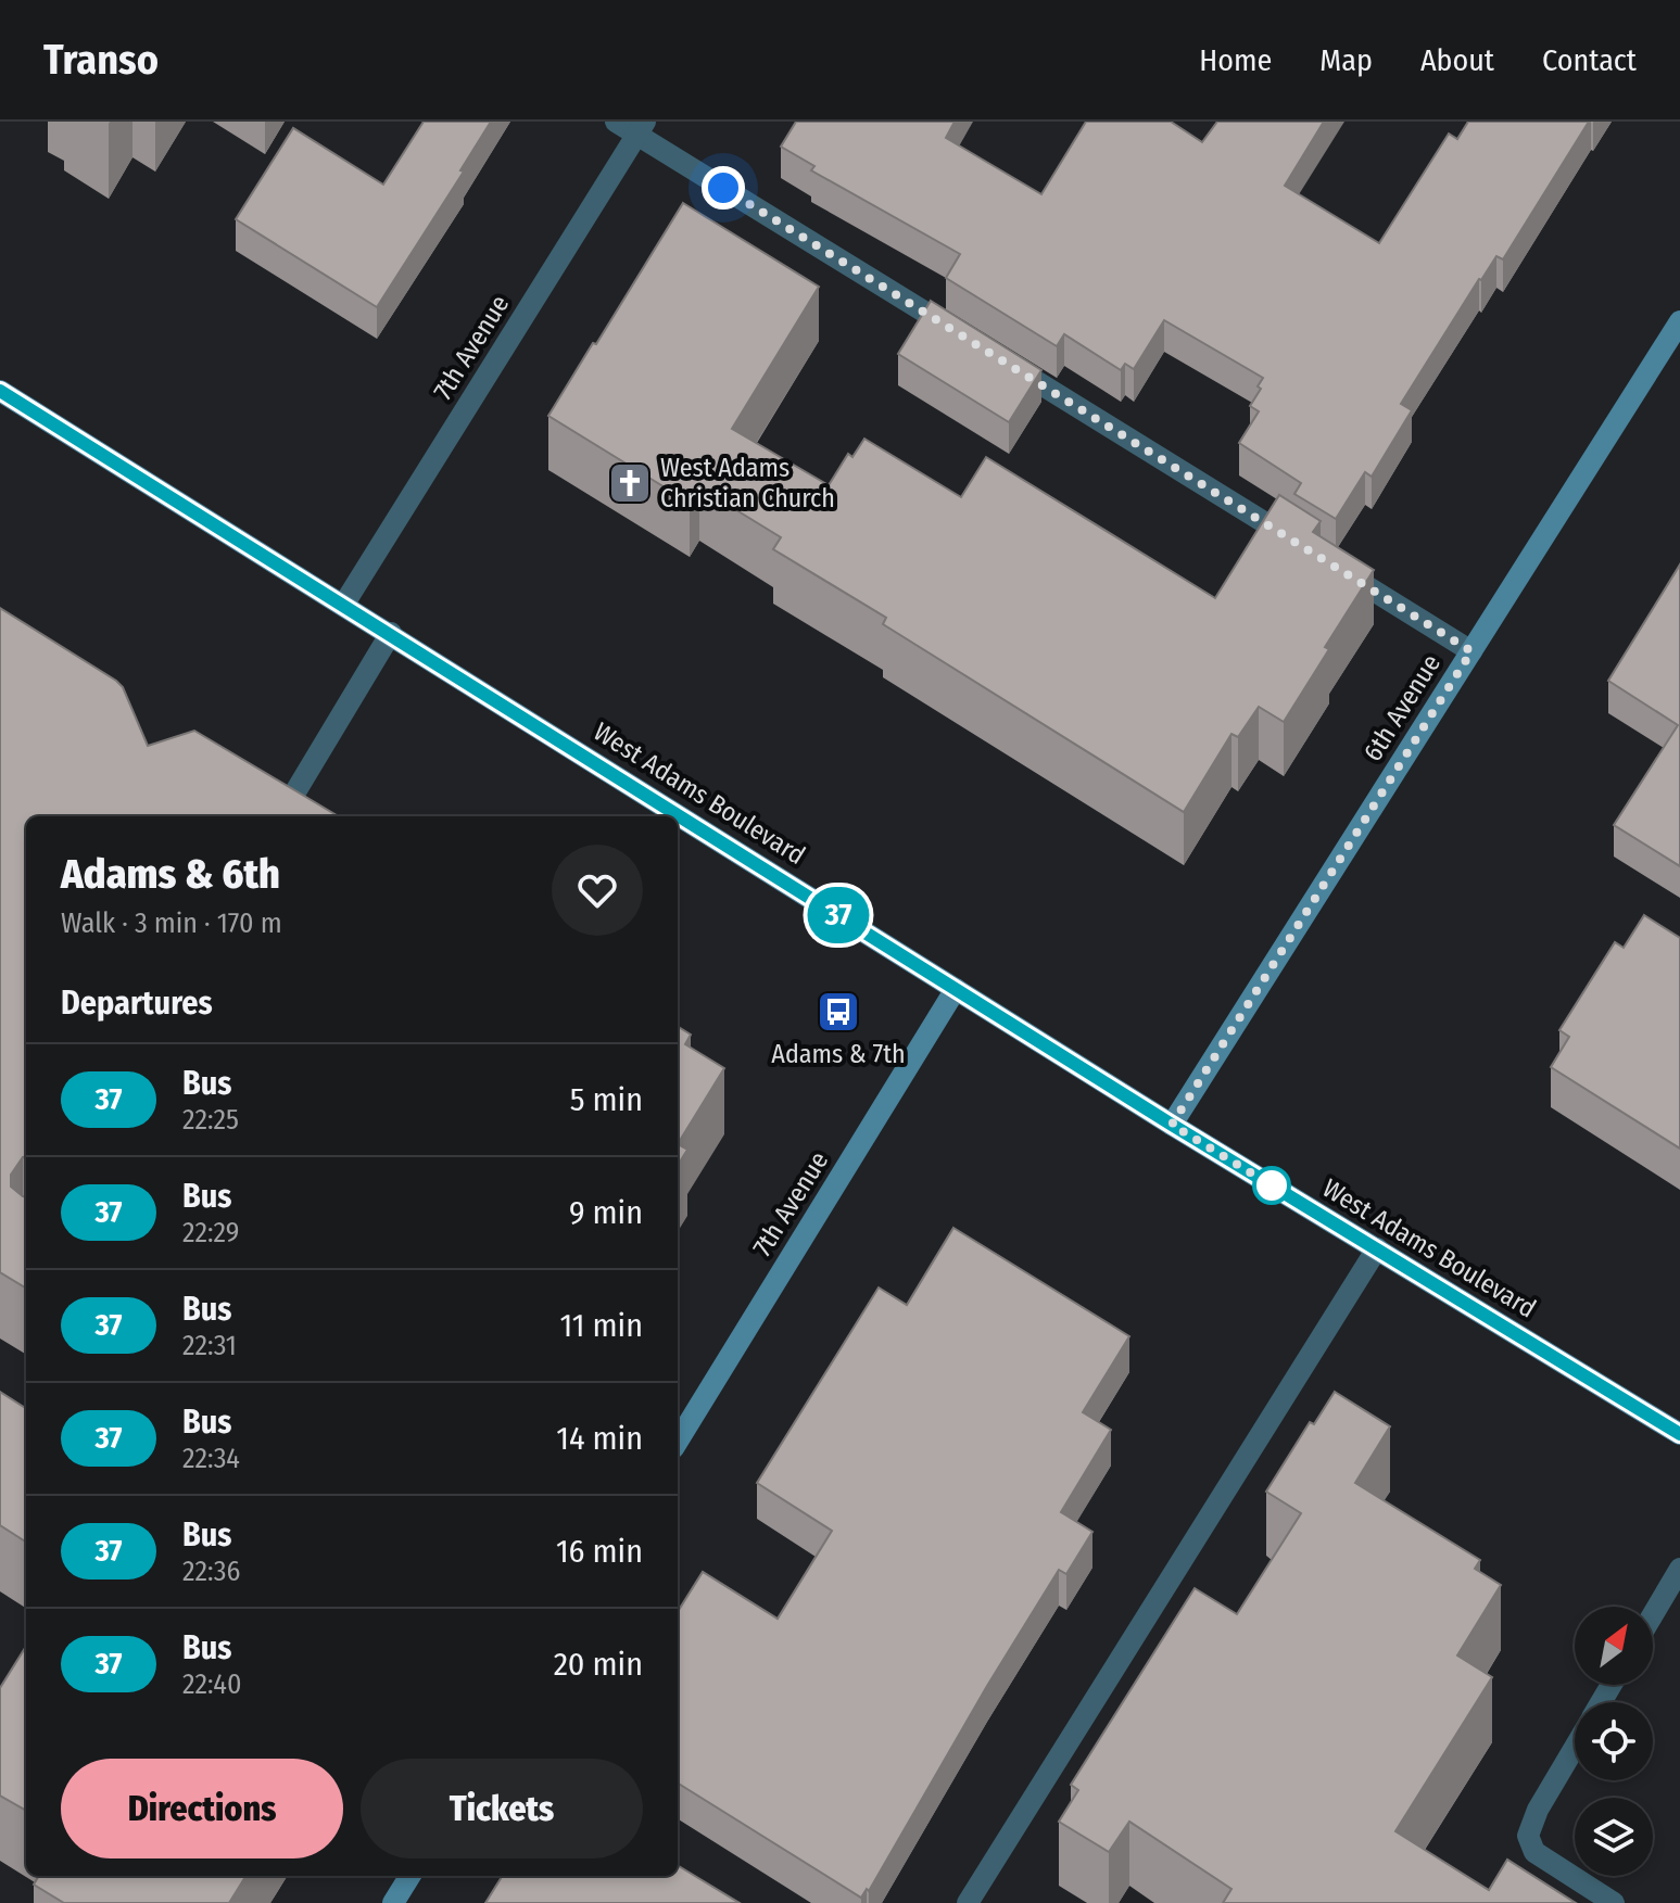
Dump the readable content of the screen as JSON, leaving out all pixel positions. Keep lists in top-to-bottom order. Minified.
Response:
{"streets":{"main road":["7th Avenue","6th Avenue","West Adams Boulevard"]},"crossings":[["7th Avenue","West Adams Boulevard"],["6th Avenue","West Adams Boulevard"]],"places":{"church":["West Adams Christian Church"],"bus stop":["Adams & 7th"]},"lines":["bus line 37"],"north":"top right","page":{"header":"Transo","nav":["Home","Map","About","Contact"],"on_map":"37","heading":[["Adams & 6th","Walk · 3 min · 170 m"],"Departures"],"list":[{"mark":"37","name":"Bus","note":"22:25","value":"5 min"},{"mark":"37","name":"Bus","note":"22:29","value":"9 min"},{"mark":"37","name":"Bus","note":"22:31","value":"11 min"},{"mark":"37","name":"Bus","note":"22:34","value":"14 min"},{"mark":"37","name":"Bus","note":"22:36","value":"16 min"},{"mark":"37","name":"Bus","note":"22:40","value":"20 min"}],"buttons":["Directions","Tickets"]}}
